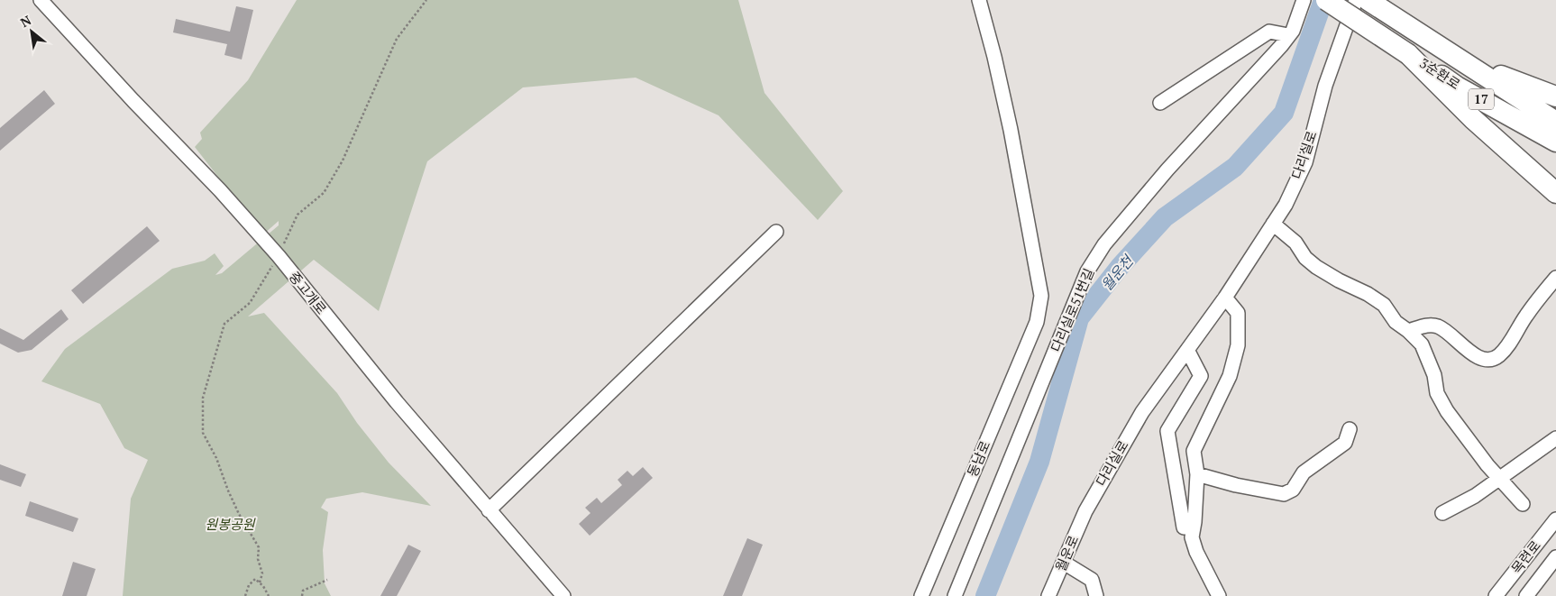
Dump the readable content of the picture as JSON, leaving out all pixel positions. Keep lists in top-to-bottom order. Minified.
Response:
{"streets":{"highway":["3순환로","17"],"street":["다리실로","중고개로","다리실로51번길","동남로","월운로","목련로"]},"crossings":[["다리실로","월운로"]],"water":["월운천"],"parks":["원봉공원"],"north":"top left"}
